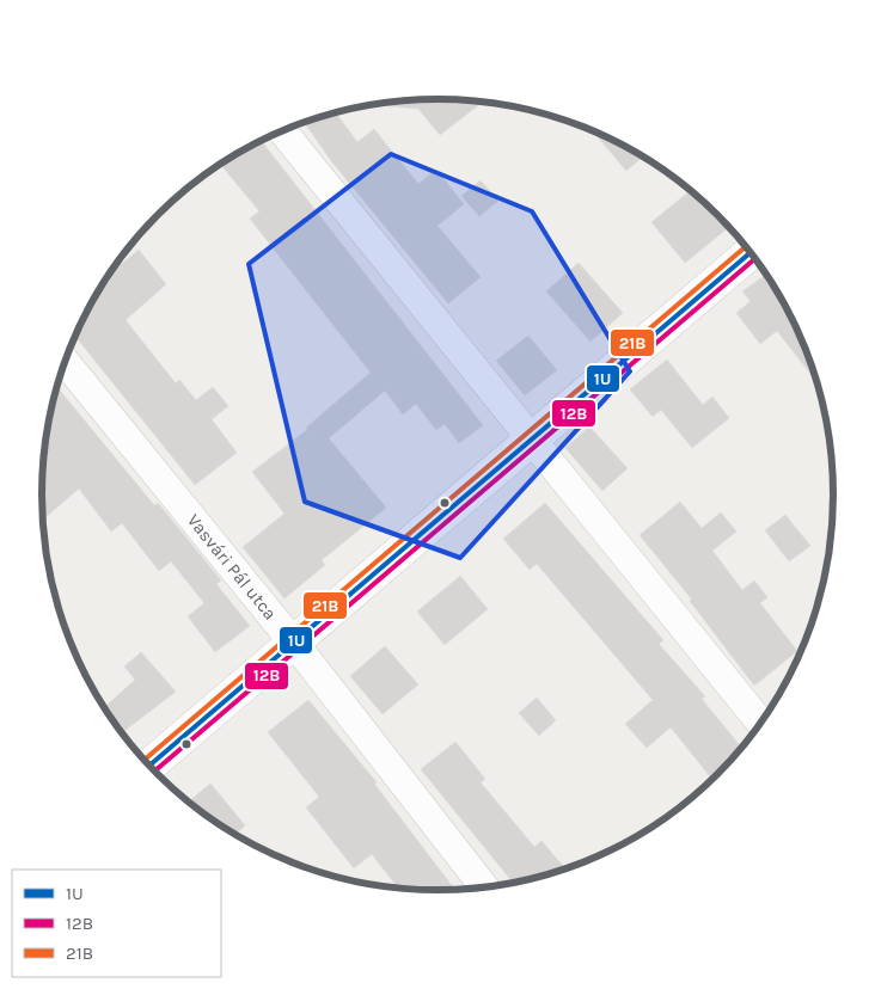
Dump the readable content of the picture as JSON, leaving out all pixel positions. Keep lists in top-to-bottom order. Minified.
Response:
{"streets":{"street":["Vasvári Pál utca"]},"lines":["transit line 21B","transit line 1U","transit line 12B"],"legend":["1U","12B","21B"]}
